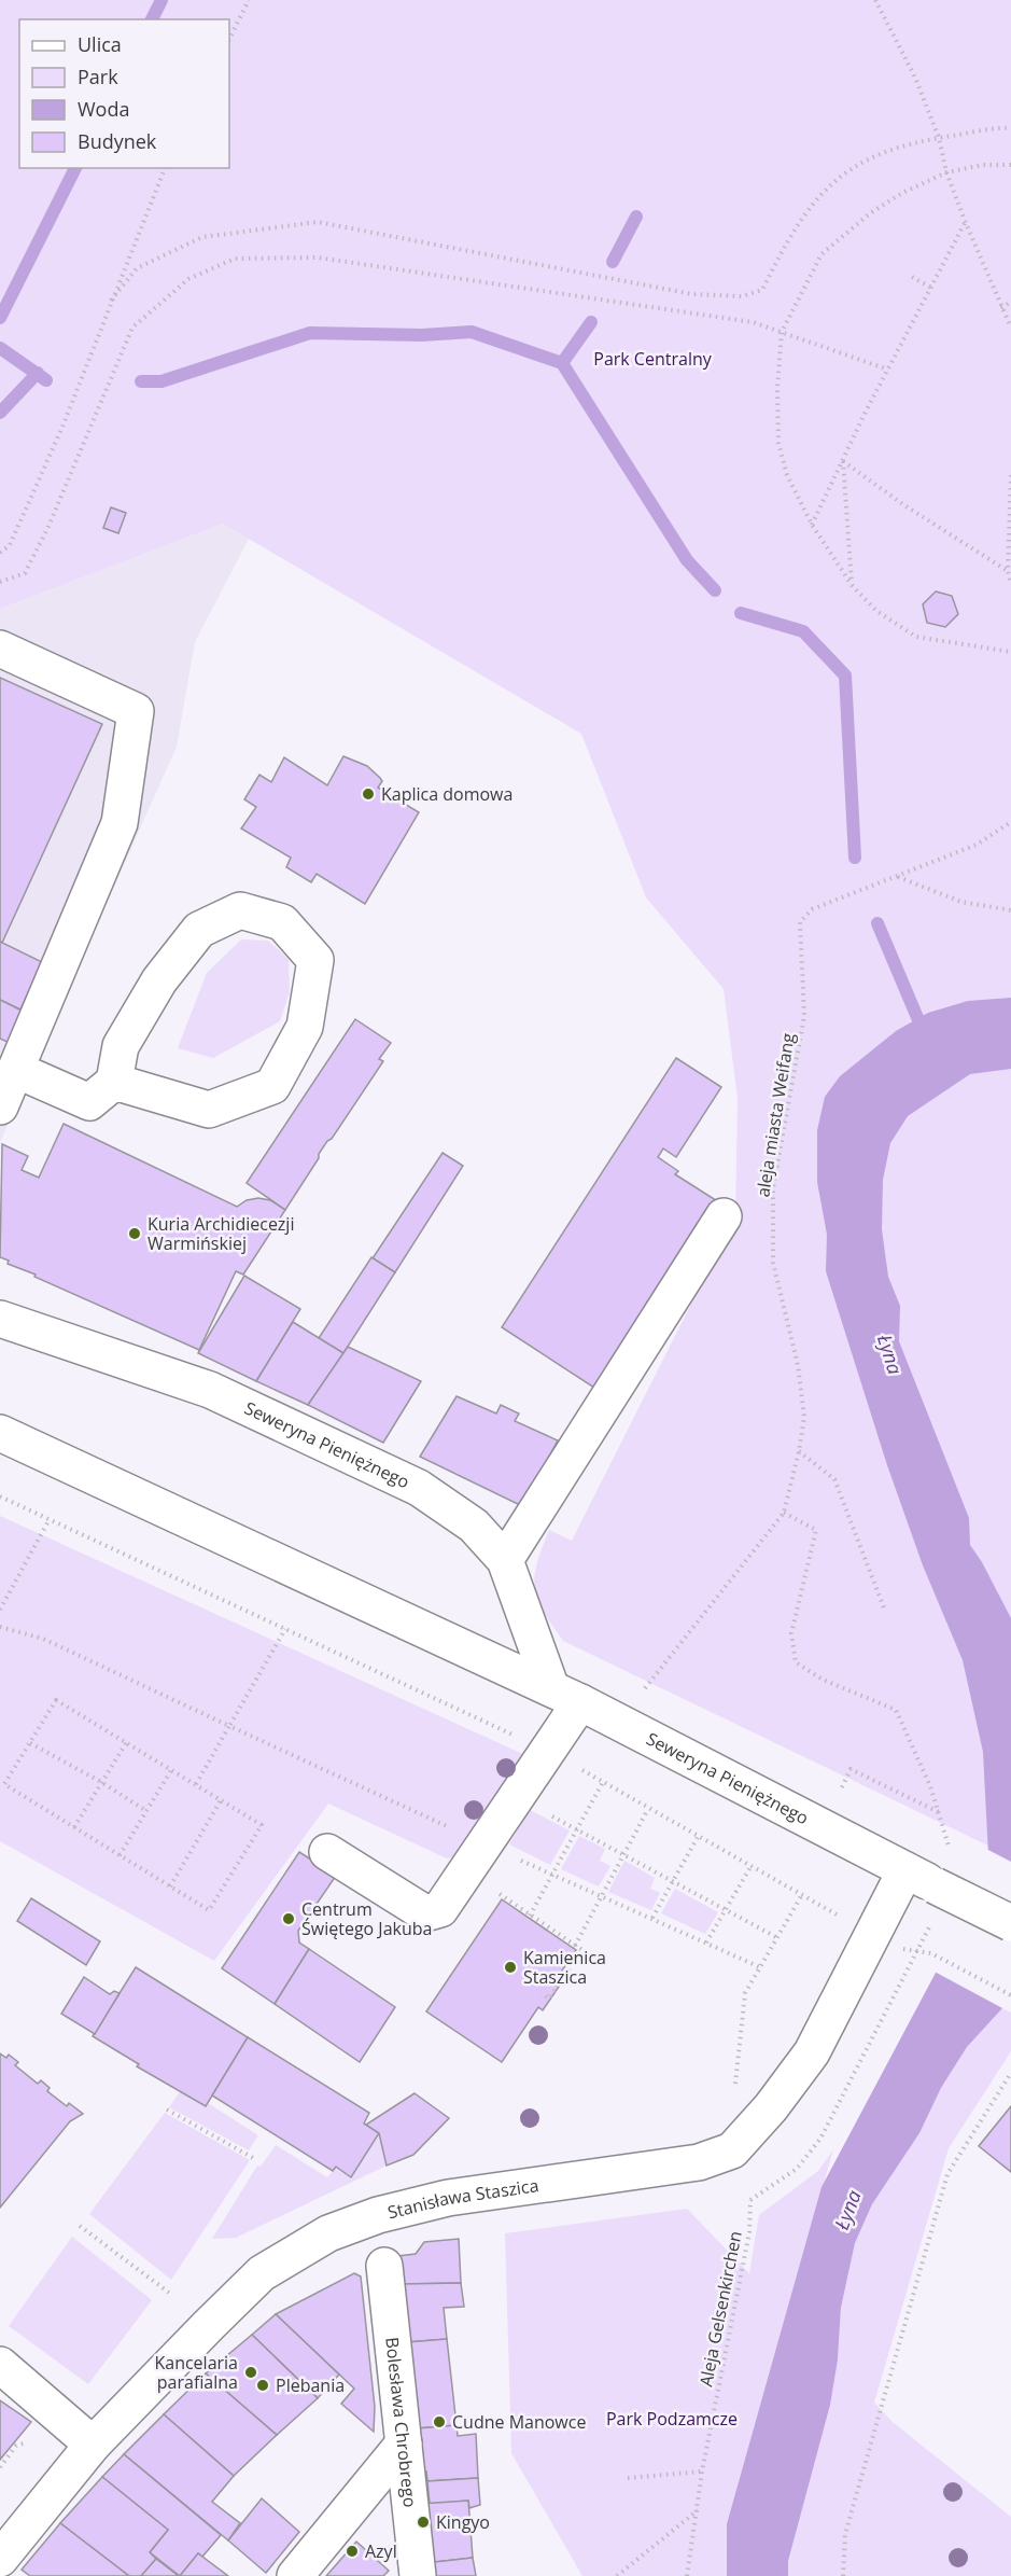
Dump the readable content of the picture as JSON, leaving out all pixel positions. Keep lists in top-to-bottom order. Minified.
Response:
{"streets":{"street":["Seweryna Pieniężnego","Stanisława Staszica","Bolesława Chrobrego"],"path":["aleja miasta Weifang","Aleja Gelsenkirchen"]},"crossings":[["Seweryna Pieniężnego","Stanisława Staszica"]],"water":["Łyna"],"parks":["Park Centralny","Park Podzamcze"],"places":["Kaplica domowa","Kuria Archidiecezji Warmińskiej","Centrum Świętego Jakuba","Kamienica Staszica","Kancelaria parafialna","Plebania","Cudne Manowce","Kingyo","Azyl"],"legend":["Ulica","Park","Woda","Budynek"]}
